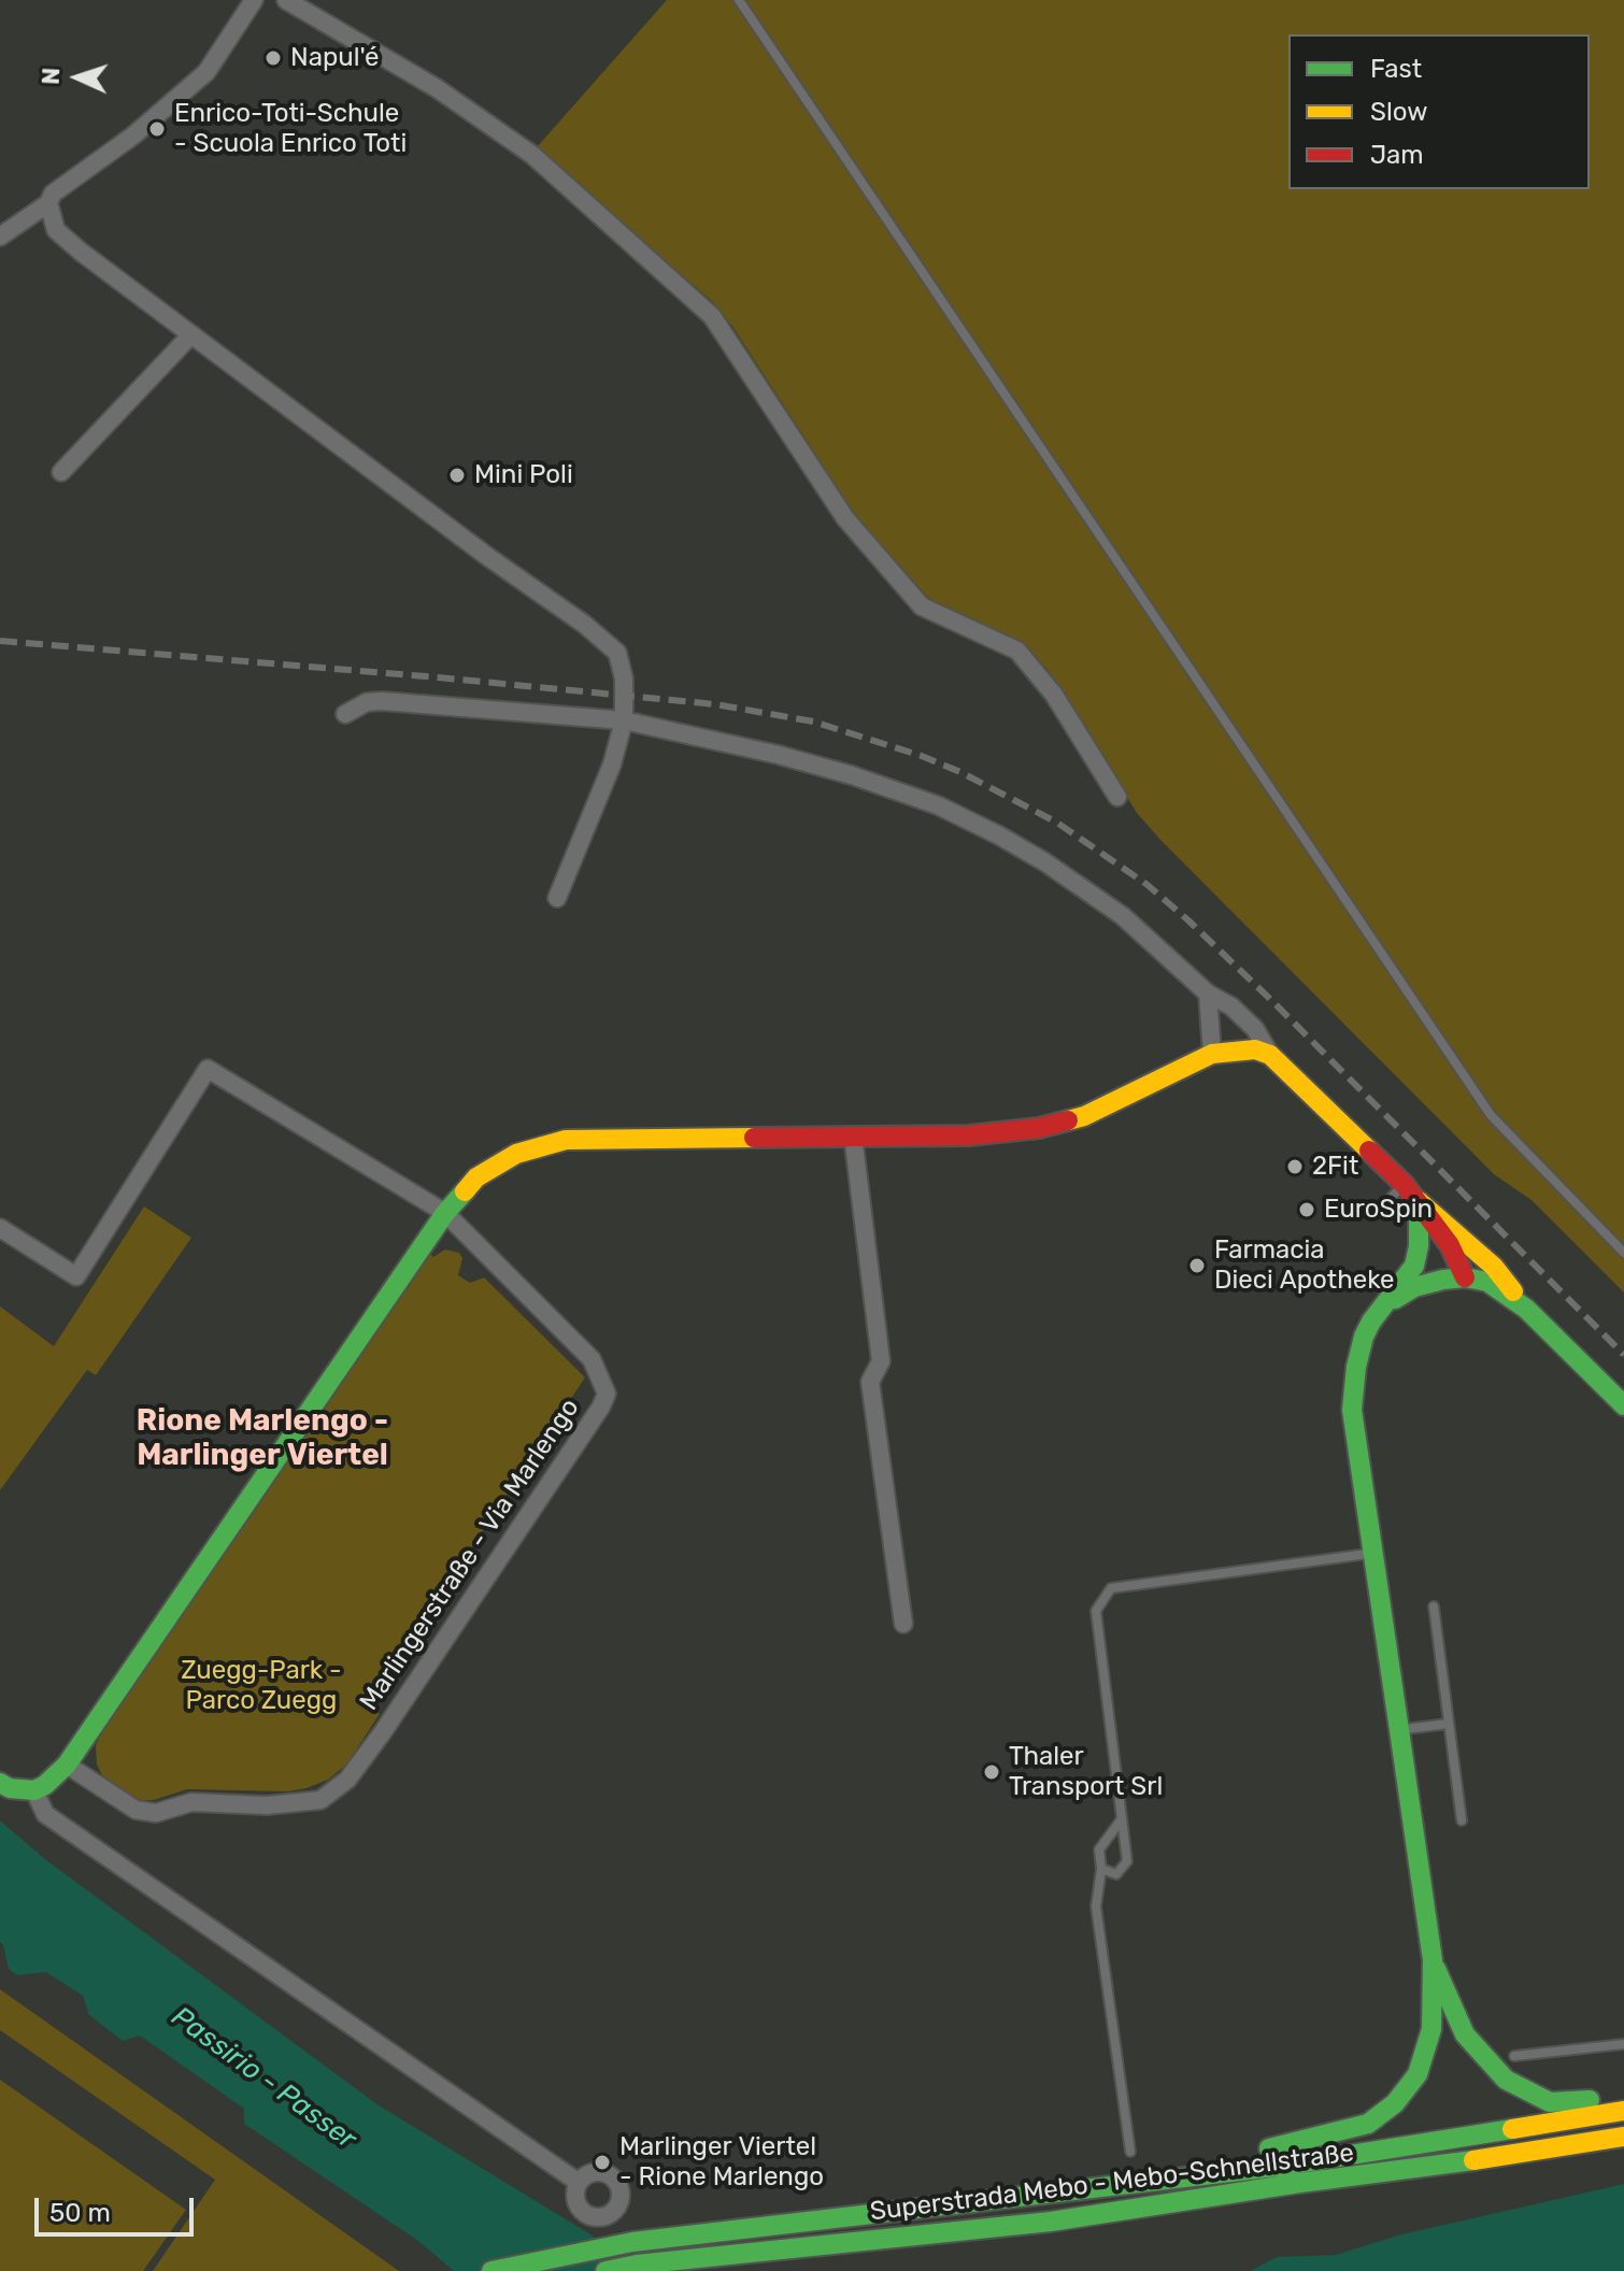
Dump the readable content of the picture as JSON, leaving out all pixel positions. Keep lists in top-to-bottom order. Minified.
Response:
{"streets":{"main road":["Superstrada Mebo - Mebo-Schnellstraße"],"street":["Marlingerstraße - Via Marlengo"]},"districts":["Rione Marlengo - Marlinger Viertel"],"water":["Passirio - Passer"],"parks":["Zuegg-Park - Parco Zuegg"],"places":["Napul'é","Enrico-Toti-Schule - Scuola Enrico Toti","Mini Poli","2Fit","EuroSpin","Farmacia Dieci Apotheke","Thaler Transport Srl","Marlinger Viertel - Rione Marlengo"],"legend":["Fast","Slow","Jam"],"scale_bar":"50 m","north":"left"}
